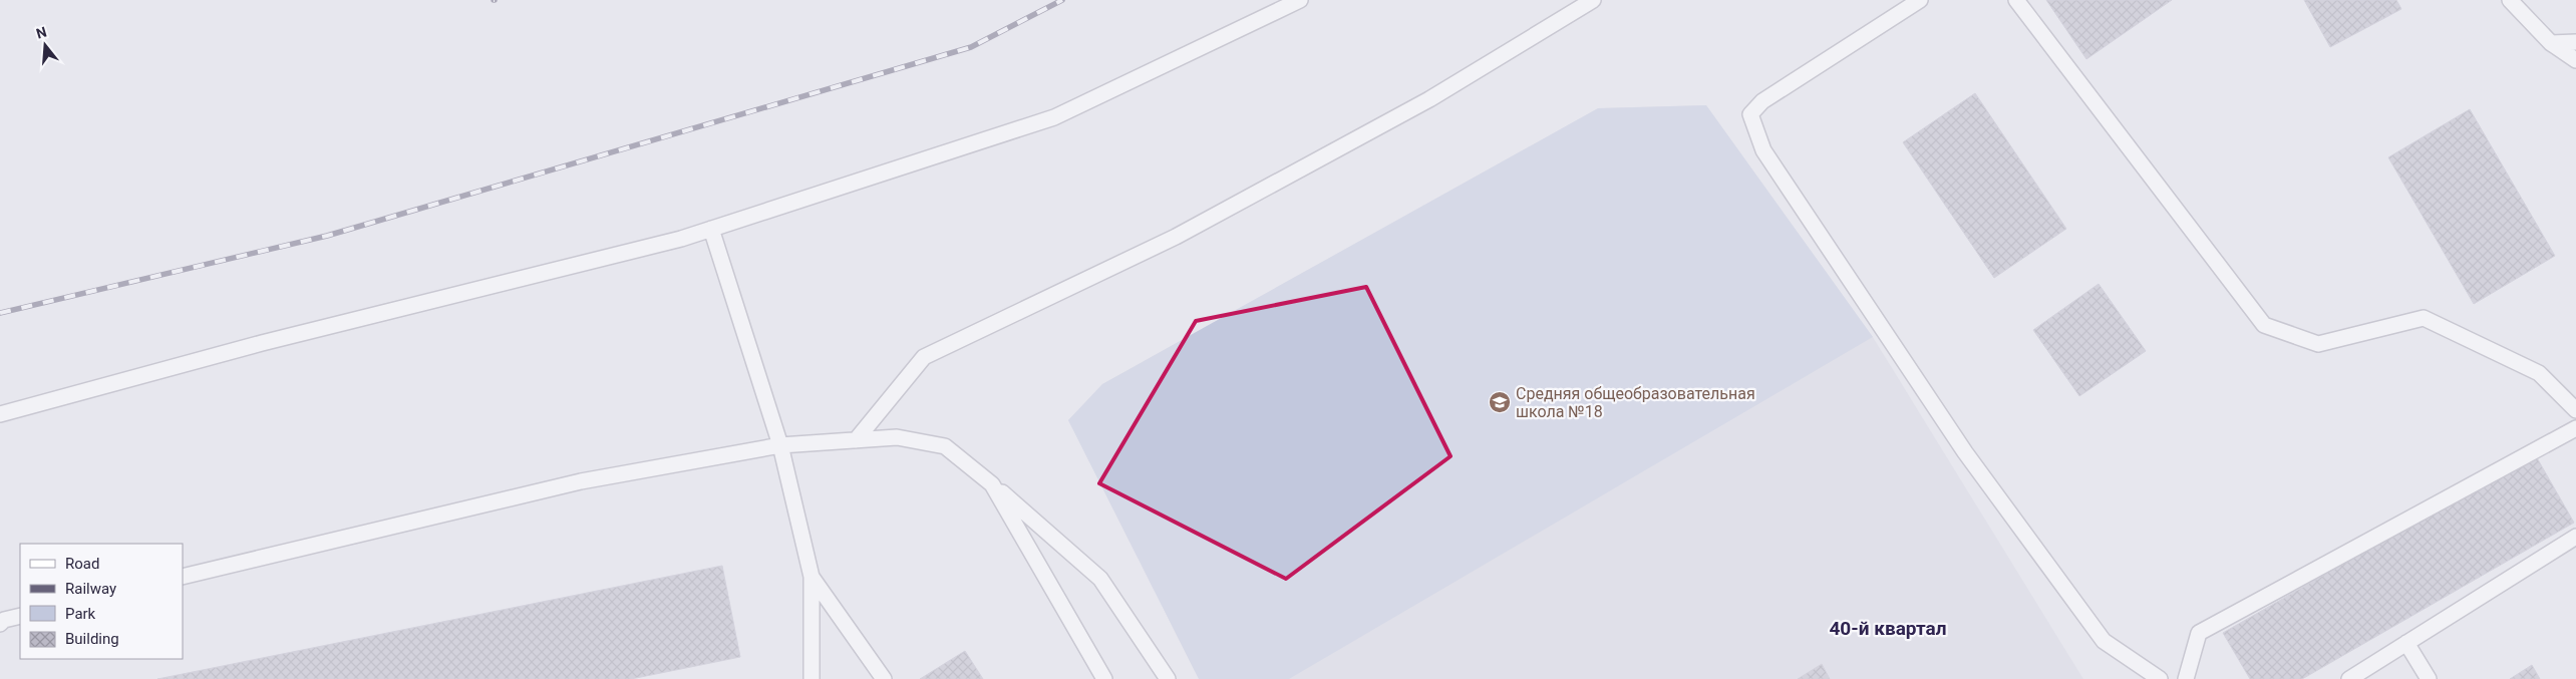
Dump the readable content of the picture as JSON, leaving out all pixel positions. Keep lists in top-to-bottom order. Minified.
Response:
{"districts":["40-й квартал"],"places":{"school or university":["Средняя общеобразовательная школа №18"]},"legend":["Road","Railway","Park","Building"],"north":"top"}
